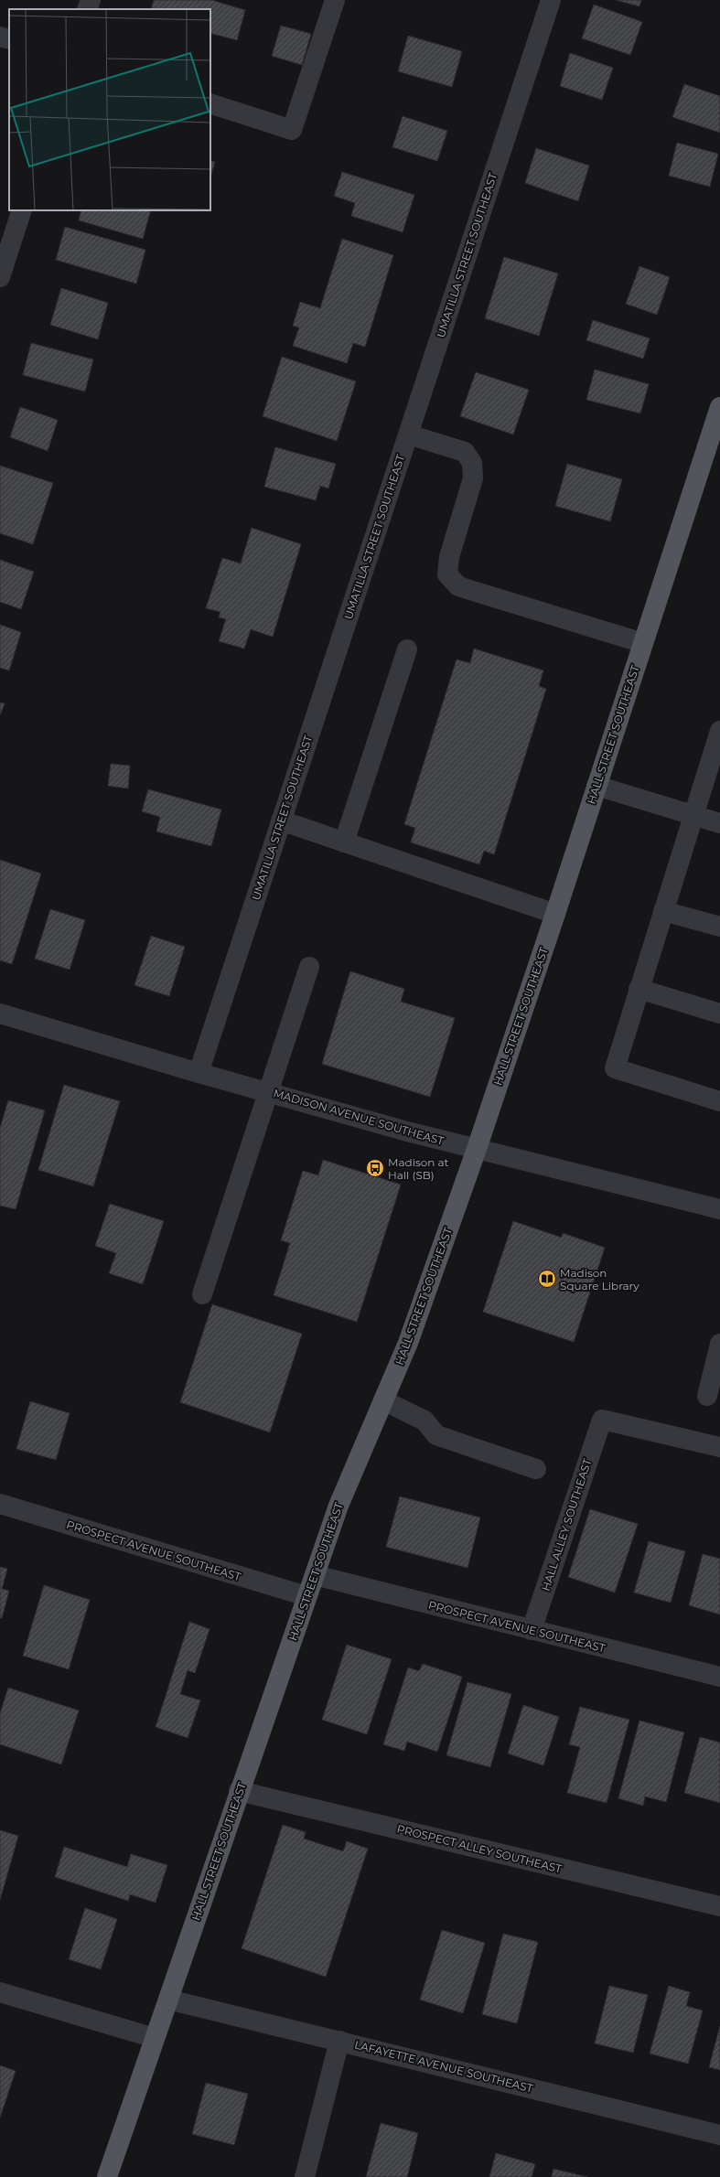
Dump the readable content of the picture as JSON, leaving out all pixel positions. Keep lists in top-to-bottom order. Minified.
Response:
{"streets":{"main road":["HALL STREET SOUTHEAST"],"street":["UMATILLA STREET SOUTHEAST","MADISON AVENUE SOUTHEAST","HALL ALLEY SOUTHEAST","PROSPECT AVENUE SOUTHEAST","PROSPECT ALLEY SOUTHEAST","LAFAYETTE AVENUE SOUTHEAST"]},"crossings":[["UMATILLA STREET SOUTHEAST","MADISON AVENUE SOUTHEAST"],["HALL STREET SOUTHEAST","MADISON AVENUE SOUTHEAST"],["HALL STREET SOUTHEAST","PROSPECT AVENUE SOUTHEAST"],["HALL STREET SOUTHEAST","PROSPECT ALLEY SOUTHEAST"],["HALL STREET SOUTHEAST","LAFAYETTE AVENUE SOUTHEAST"],["HALL ALLEY SOUTHEAST","PROSPECT AVENUE SOUTHEAST"]],"places":{"bus stop":["Madison at Hall (SB)"],"library":["Madison Square Library"]}}
